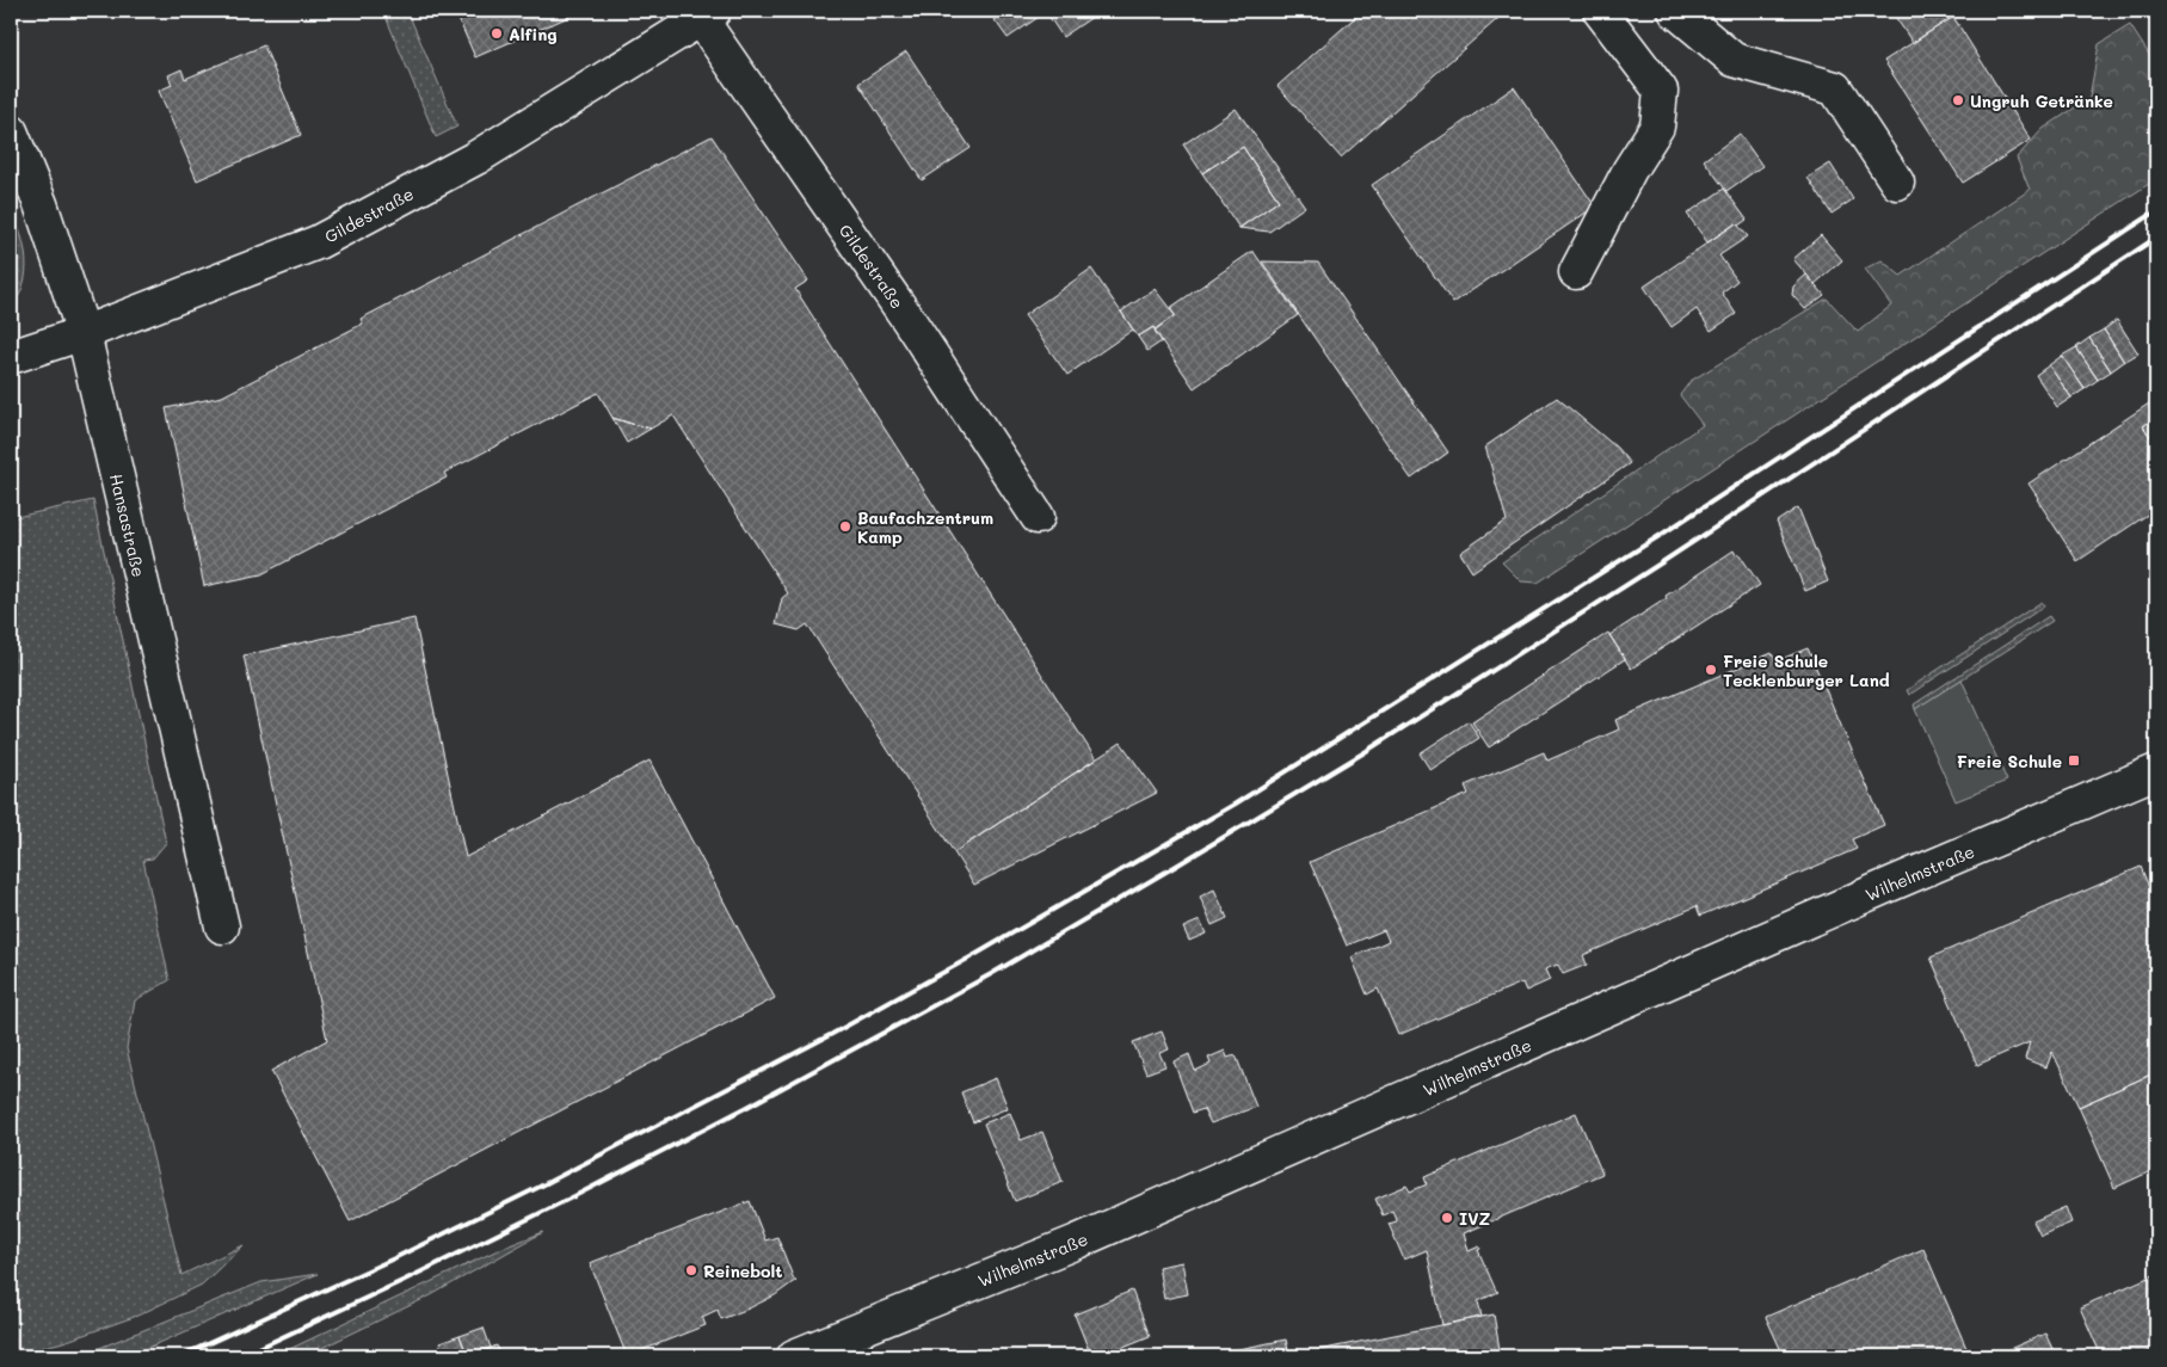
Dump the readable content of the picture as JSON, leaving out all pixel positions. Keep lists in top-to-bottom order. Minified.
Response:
{"streets":{"street":["Gildestraße","Hansastraße","Wilhelmstraße"]},"crossings":[["Gildestraße","Hansastraße"]],"places":{"other":["Alfing","Ungruh Getränke","Baufachzentrum Kamp","Freie Schule Tecklenburger Land","IVZ","Reinebolt"],"transit":["Freie Schule"]}}
